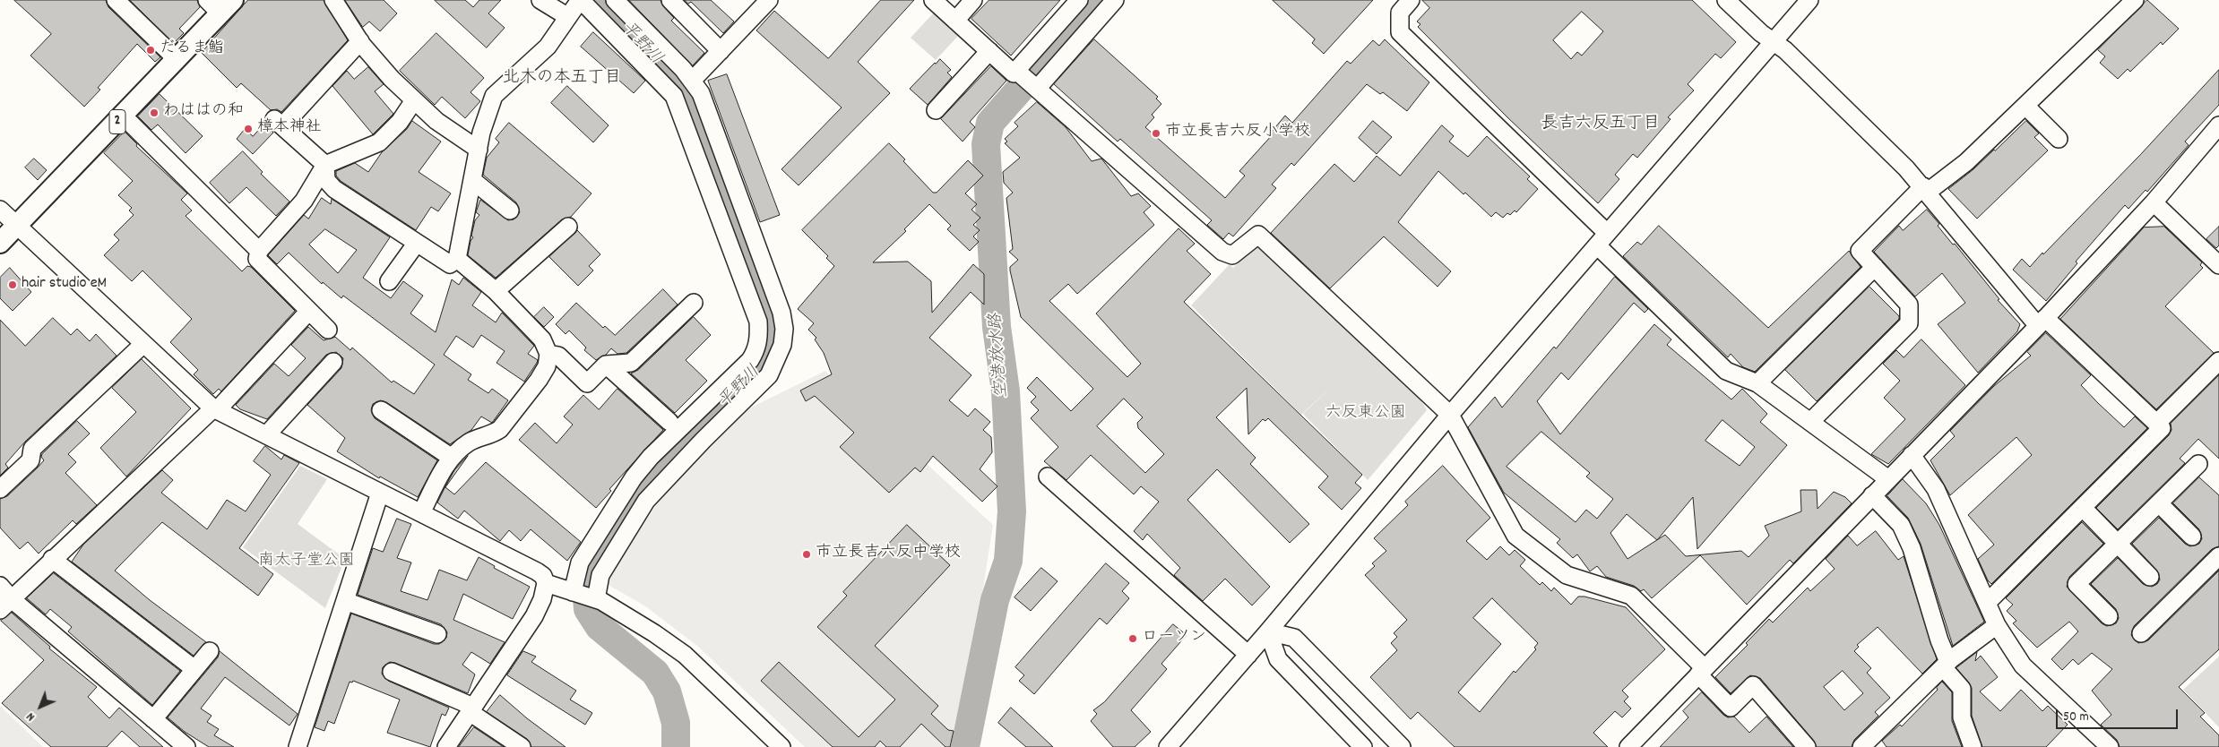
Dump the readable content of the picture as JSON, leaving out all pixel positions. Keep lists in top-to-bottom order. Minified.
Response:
{"streets":{"main road":["2"]},"districts":["北木の本五丁目","長吉六反五丁目"],"water":["平野川","空港放水路"],"parks":["六反東公園","南太子堂公園"],"places":["だるま鮨","わははの和","樟本神社","市立長吉六反小学校","hair studio eM","市立長吉六反中学校","ローソン"],"scale_bar":"50 m","north":"bottom left"}
